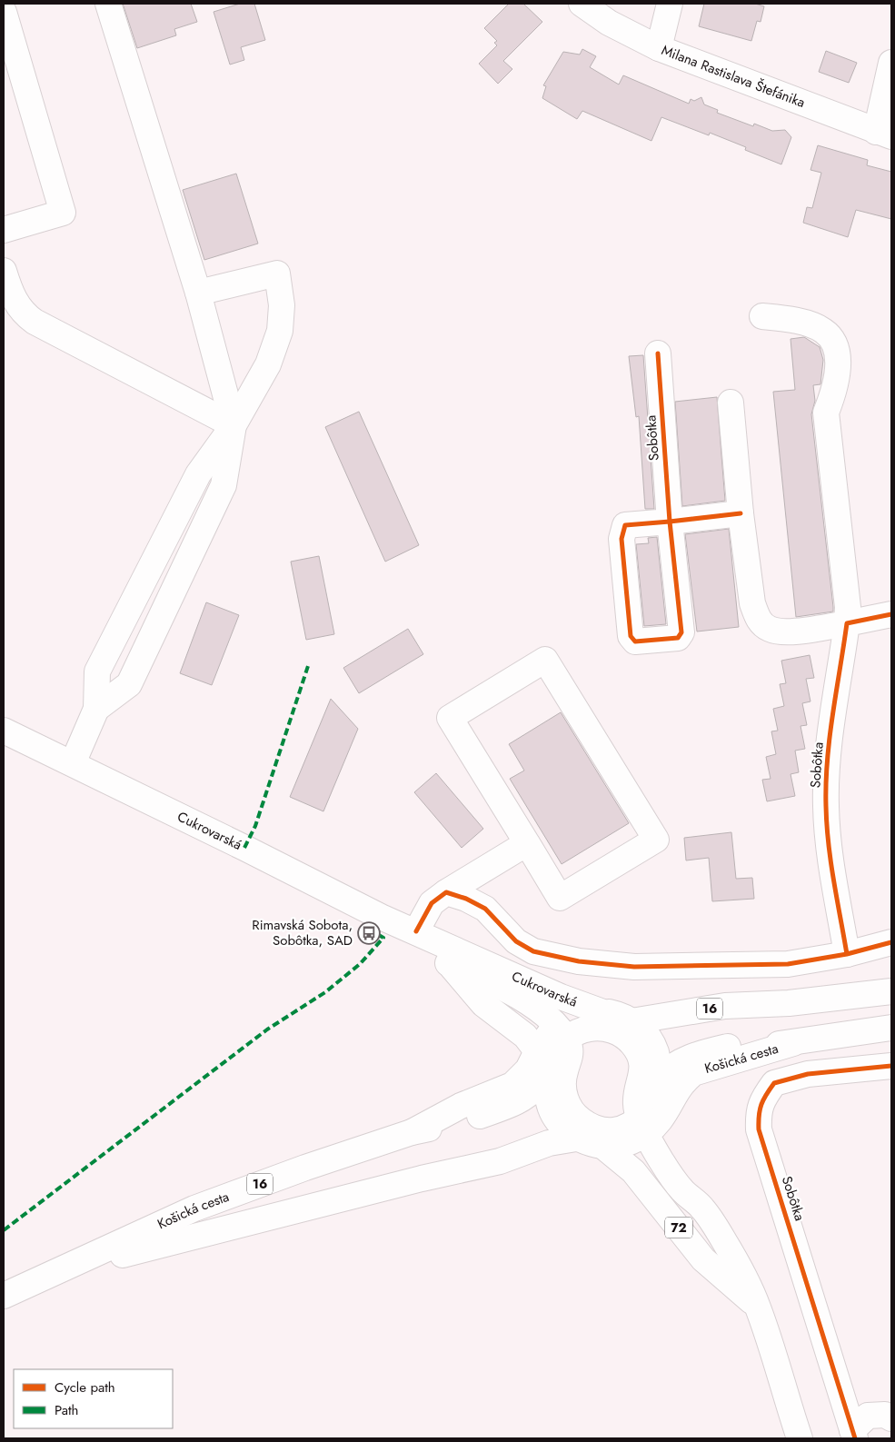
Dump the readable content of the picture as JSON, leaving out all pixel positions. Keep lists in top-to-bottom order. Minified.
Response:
{"streets":{"main road":["Milana Rastislava Štefánika","Sobôtka","Cukrovarská","16","Košická cesta","72"]},"crossings":[["Cukrovarská","Košická cesta"],["Košická cesta","72"]],"places":{"bus stop":["Rimavská Sobota, Sobôtka, SAD"]},"legend":["Cycle path","Path"]}
